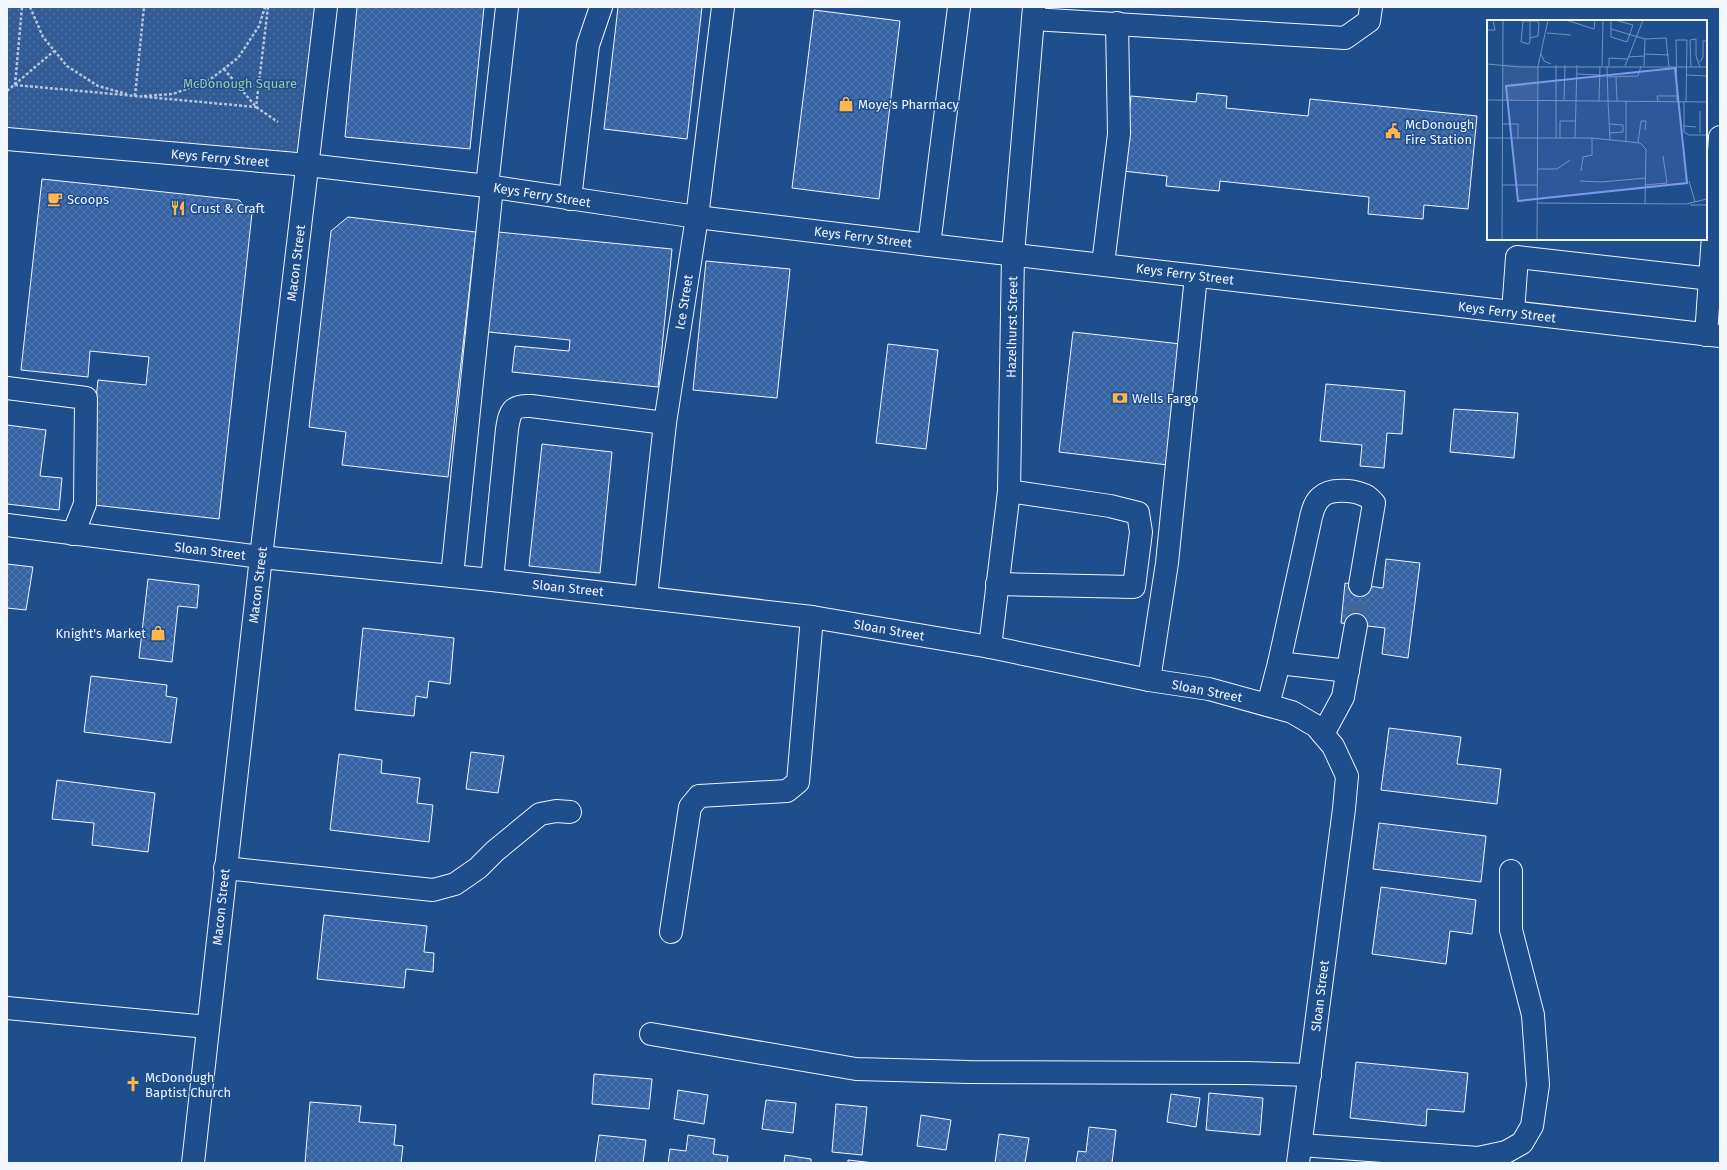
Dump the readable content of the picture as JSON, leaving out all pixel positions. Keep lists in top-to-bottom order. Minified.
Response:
{"streets":{"street":["Keys Ferry Street","Macon Street","Ice Street","Hazelhurst Street","Sloan Street"]},"crossings":[["Keys Ferry Street","Macon Street"],["Keys Ferry Street","Ice Street"],["Keys Ferry Street","Hazelhurst Street"],["Macon Street","Sloan Street"],["Ice Street","Sloan Street"],["Hazelhurst Street","Sloan Street"]],"parks":["McDonough Square"],"places":{"shop":["Moye's Pharmacy","Knight's Market"],"public building":["McDonough Fire Station"],"cafe":["Scoops"],"restaurant":["Crust & Craft"],"bank":["Wells Fargo"],"church":["McDonough Baptist Church"]}}
